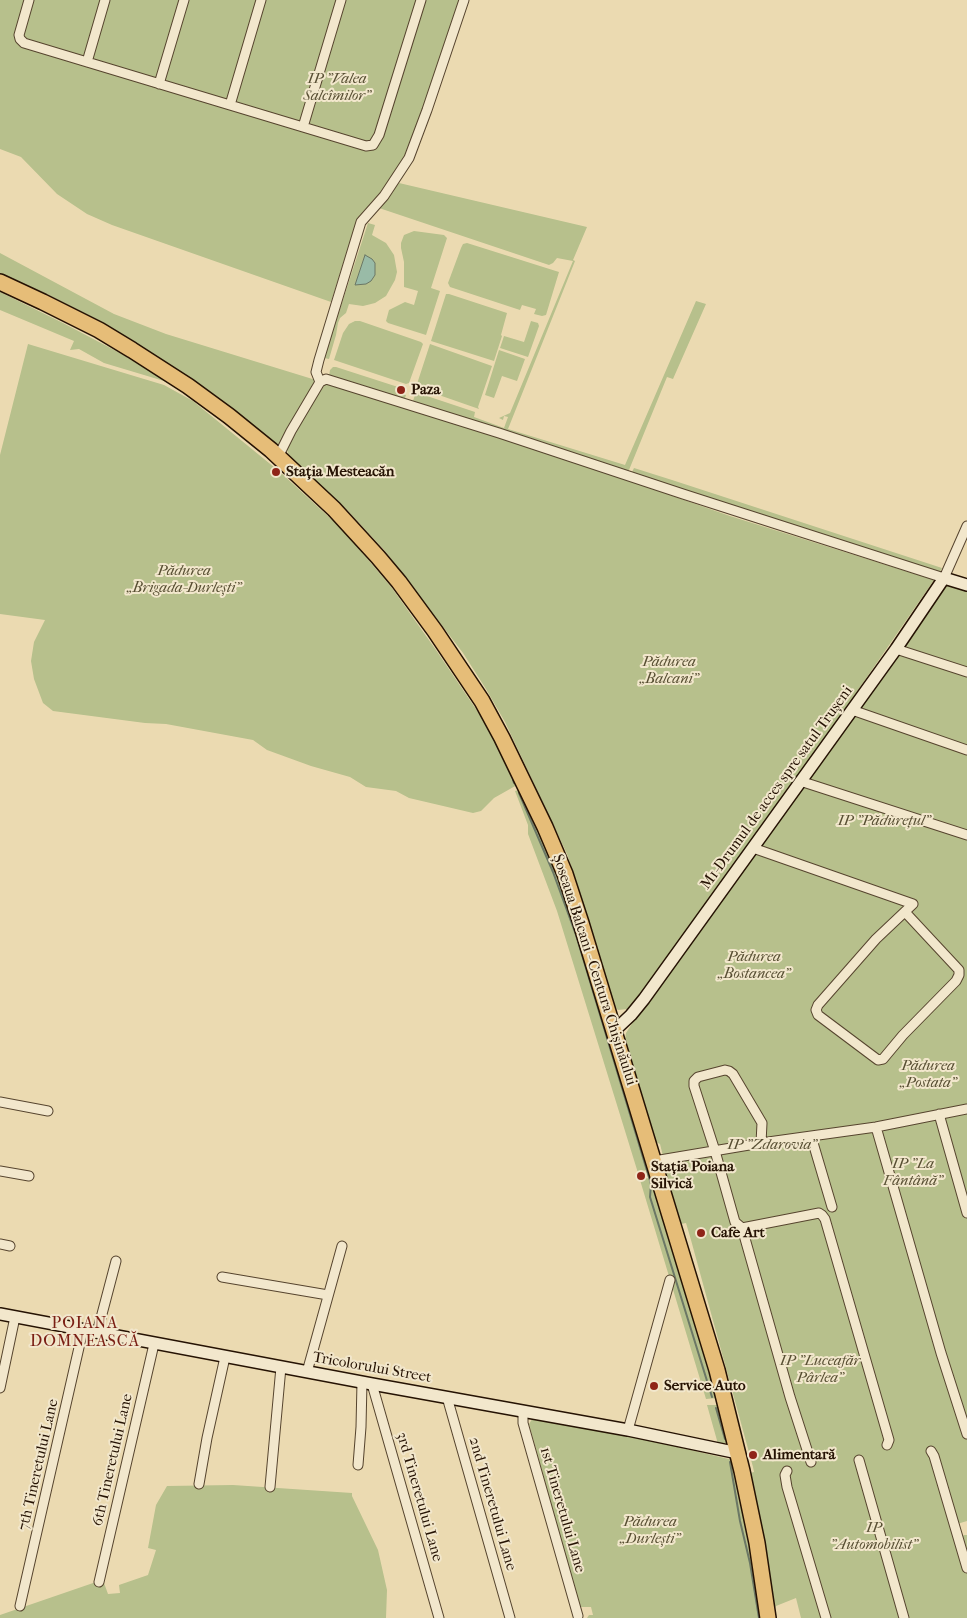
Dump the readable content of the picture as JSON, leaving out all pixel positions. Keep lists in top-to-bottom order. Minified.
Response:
{"streets":{"highway":["Șoseaua Balcani - Centura Chișinăului"],"street":["M1-Drumul de acces spre satul Trușeni","Tricolorului Street","6th Tineretului Lane","7th Tineretului Lane","3rd Tineretului Lane","2nd Tineretului Lane","1st Tineretului Lane"]},"crossings":[["M1-Drumul de acces spre satul Trușeni","Șoseaua Balcani - Centura Chișinăului"],["Șoseaua Balcani - Centura Chișinăului","Tricolorului Street"],["Tricolorului Street","6th Tineretului Lane"],["Tricolorului Street","7th Tineretului Lane"],["Tricolorului Street","3rd Tineretului Lane"],["Tricolorului Street","2nd Tineretului Lane"],["Tricolorului Street","1st Tineretului Lane"]],"districts":["POIANA DOMNEASCĂ"],"parks":["IP \"Valea Salcîmilor\"","Pădurea „Brigada-Durlești”","Pădurea „Balcani”","IP \"Pădurețul\"","Pădurea „Bostancea”","Pădurea „Postata”","IP \"Zdarovia\"","IP \"La Fântână\"","IP \"Luceafăr Pârlea\"","Pădurea „Durlești”","IP \"Automobilist\""],"places":["Paza","Stația Mesteacăn","Stația Poiana Silvică","Cafe Art","Service Auto","Alimentară"]}
